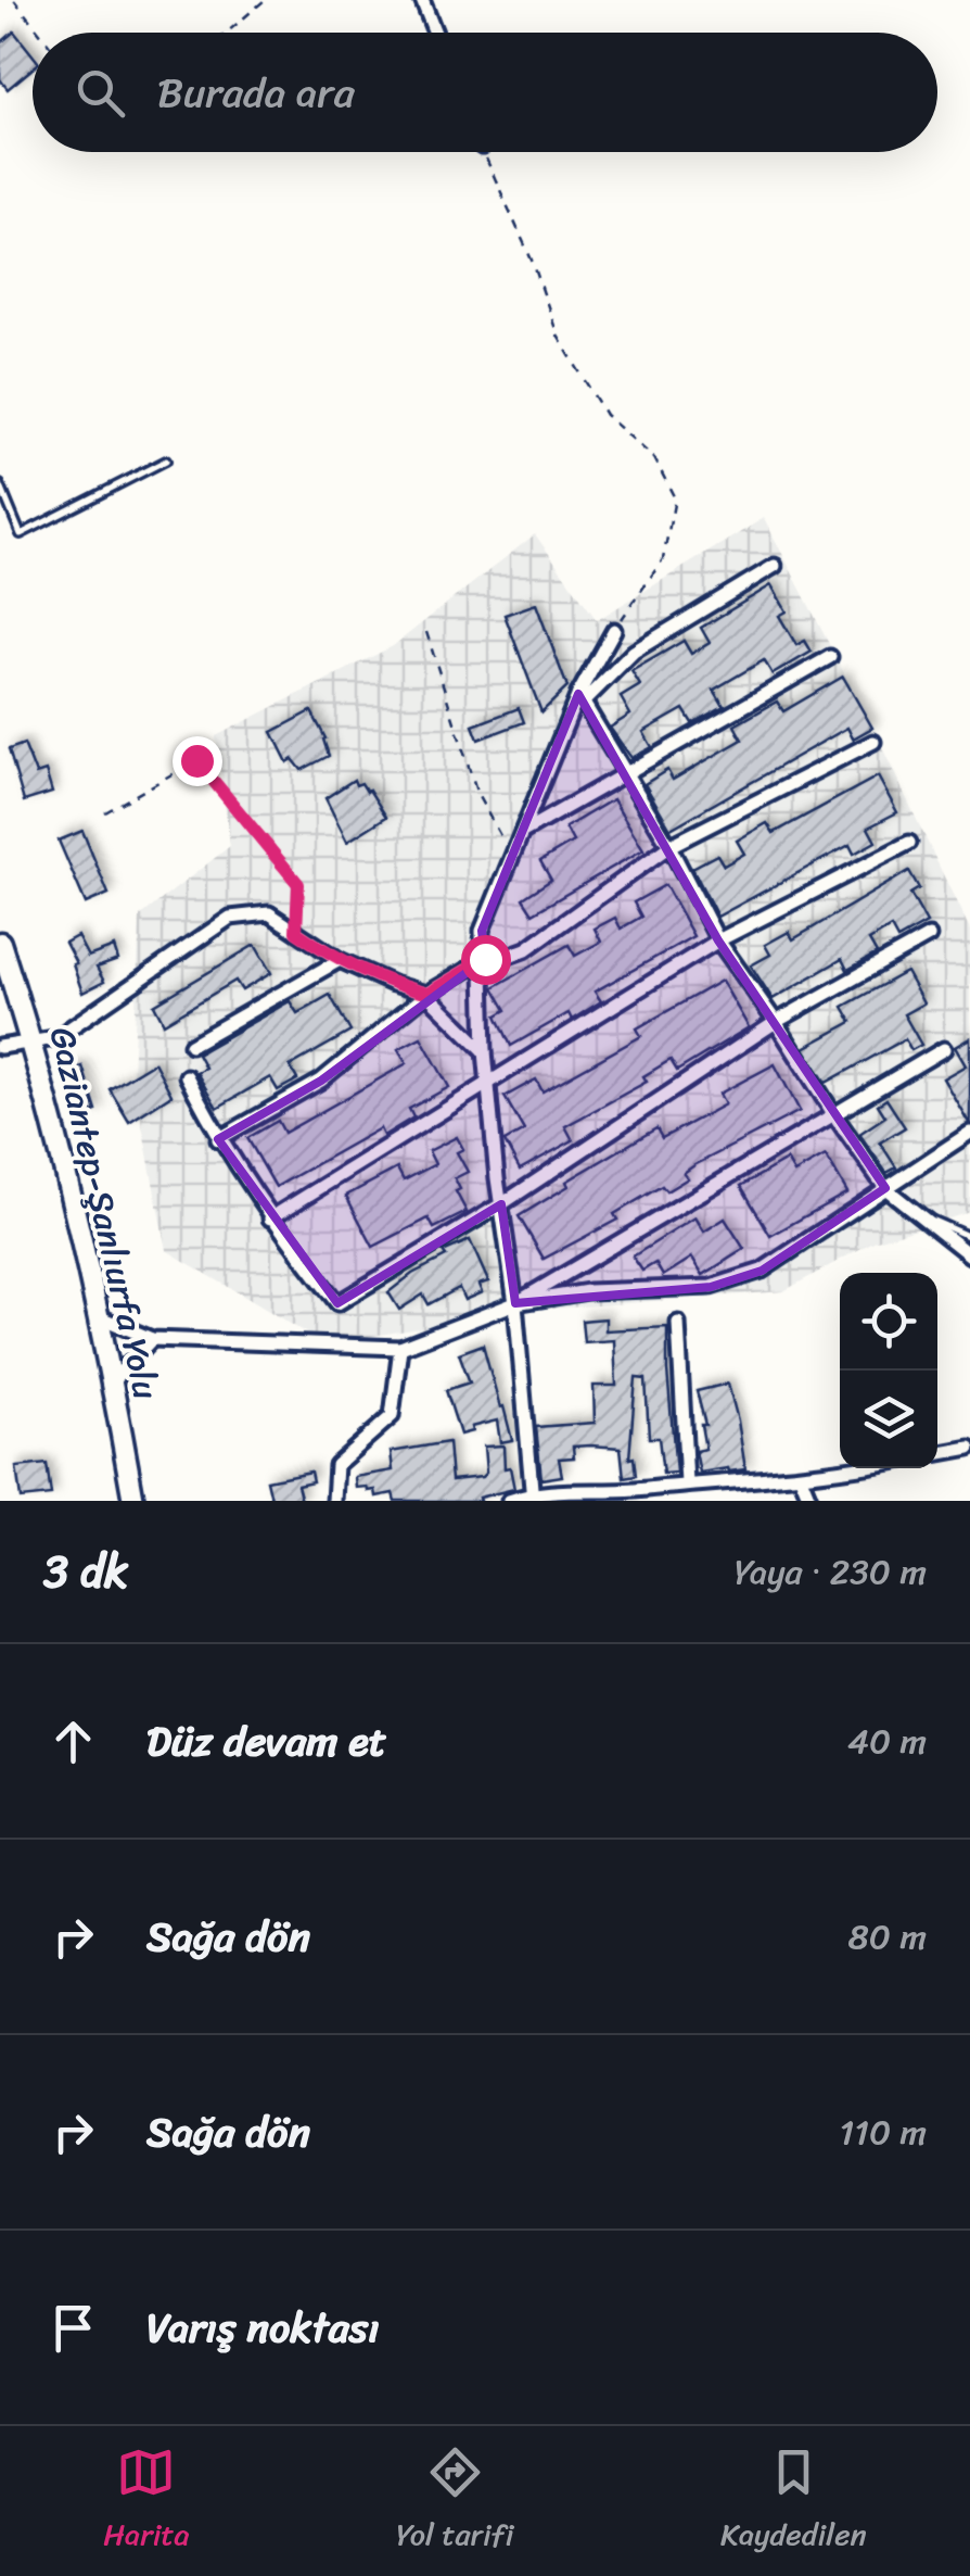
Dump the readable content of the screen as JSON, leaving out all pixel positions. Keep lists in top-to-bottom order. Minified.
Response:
{"streets":{"main road":["Gaziantep-Şanlıurfa Yolu"]},"page":{"search":"Burada ara","heading":["3 dk","Yaya · 230 m"],"list":[["Düz devam et","40 m"],["Sağa dön","80 m"],["Sağa dön","110 m"],"Varış noktası"],"nav":["Harita","Yol tarifi","Kaydedilen"]}}
